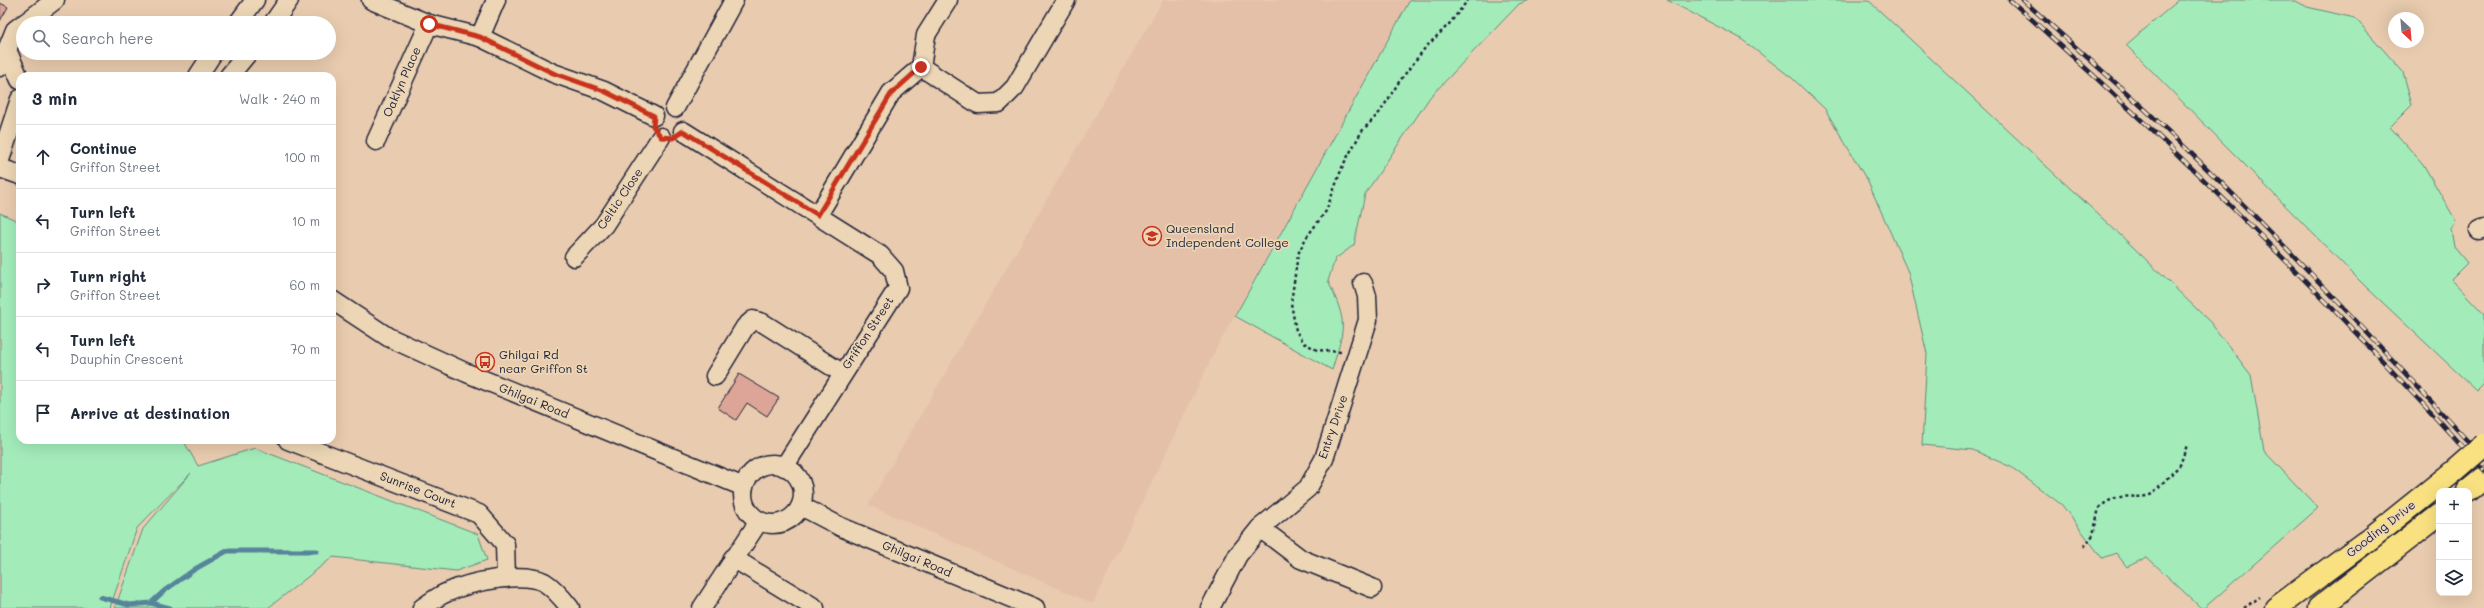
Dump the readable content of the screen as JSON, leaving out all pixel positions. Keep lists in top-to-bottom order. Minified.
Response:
{"streets":{"main road":["Gooding Drive"],"street":["Oaklyn Place","Celtic Close","Griffon Street","Ghilgai Road","Entry Drive","Sunrise Court"]},"crossings":[["Celtic Close","Griffon Street"],["Griffon Street","Ghilgai Road"]],"places":{"school or university":["Queensland Independent College"],"bus stop":["Ghilgai Rd near Griffon St"]},"north":"bottom right","page":{"search":"Search here","heading":["3 min","Walk · 240 m"],"list":[["Continue","Griffon Street","100 m"],["Turn left","Griffon Street","10 m"],["Turn right","Griffon Street","60 m"],["Turn left","Dauphin Crescent","70 m"],"Arrive at destination"],"map_buttons":["+","−"]}}
